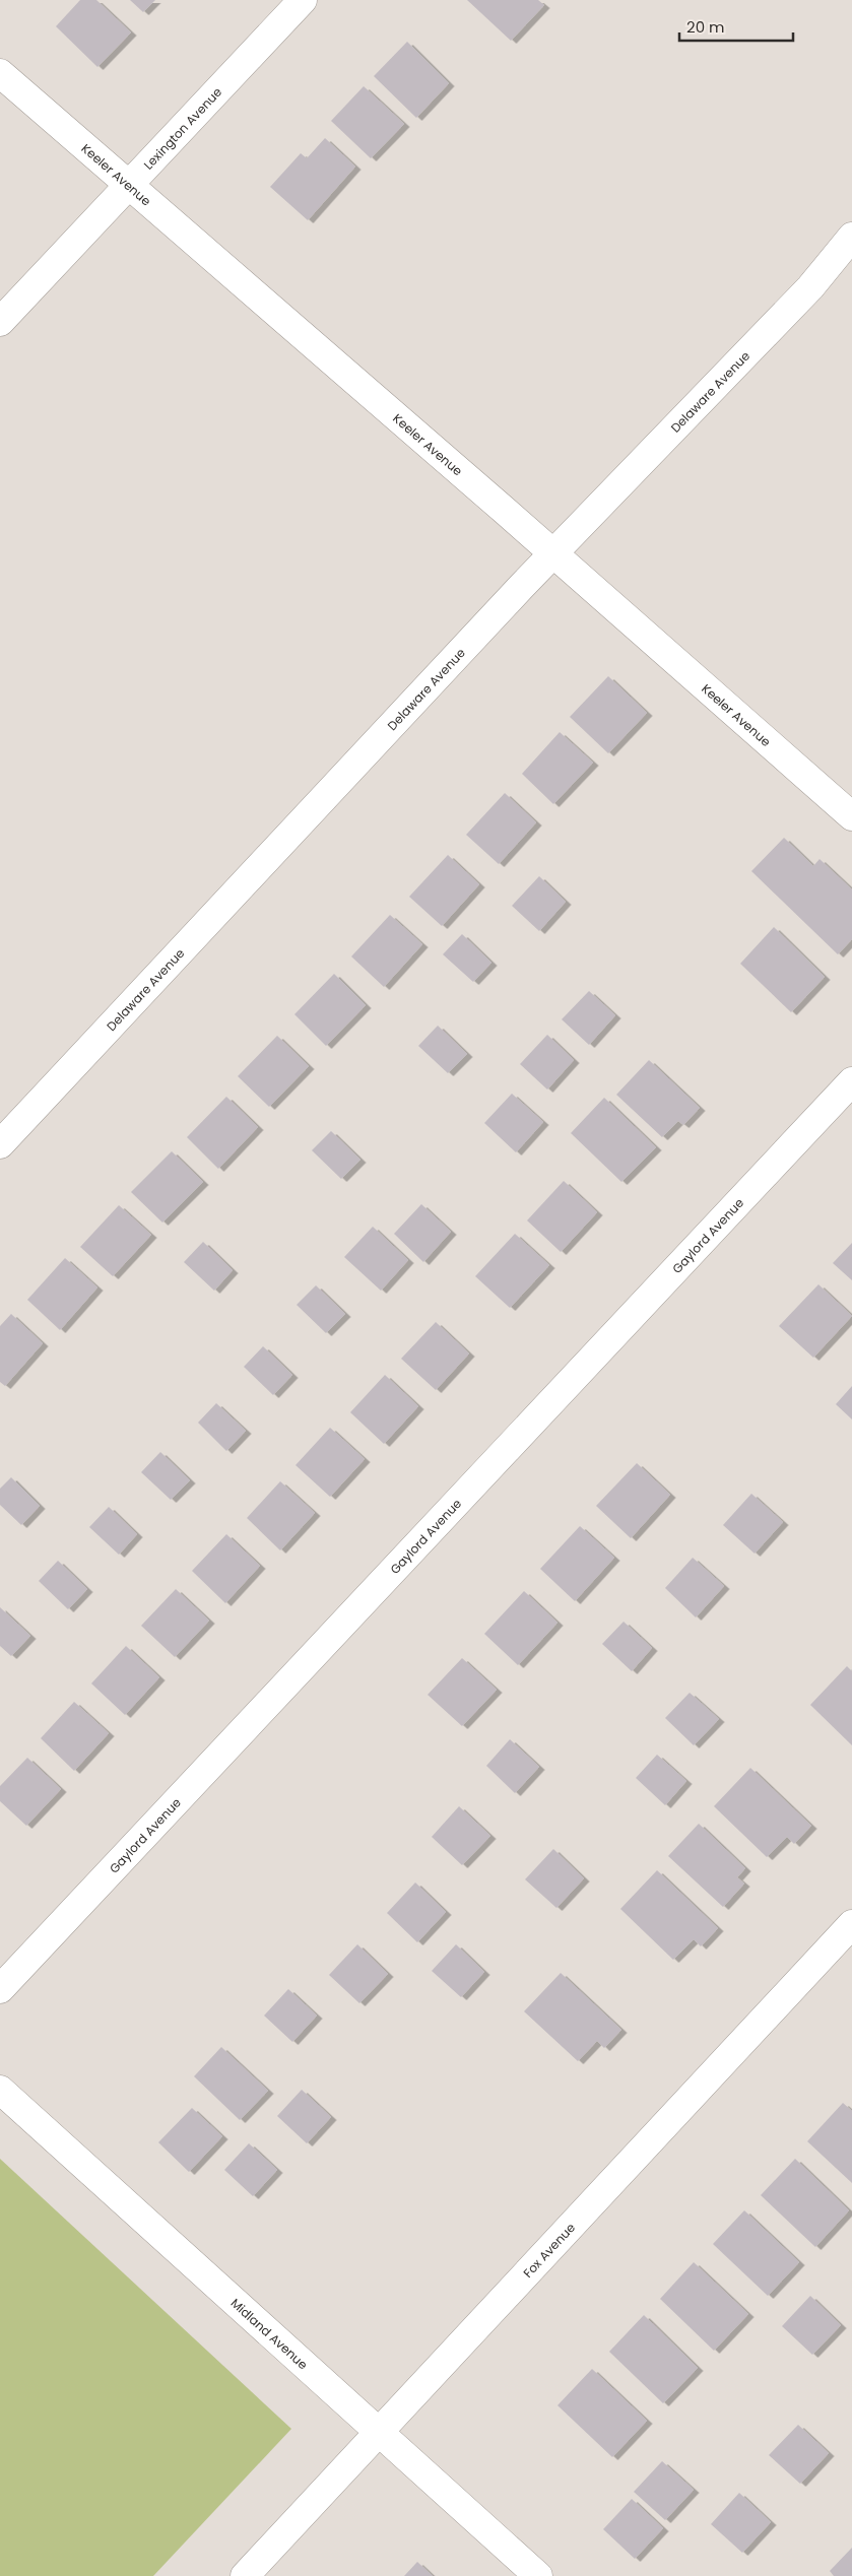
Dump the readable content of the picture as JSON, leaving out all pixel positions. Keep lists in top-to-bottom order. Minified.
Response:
{"streets":{"street":["Lexington Avenue","Keeler Avenue","Delaware Avenue","Gaylord Avenue","Fox Avenue","Midland Avenue"]},"crossings":[["Lexington Avenue","Keeler Avenue"],["Keeler Avenue","Delaware Avenue"],["Fox Avenue","Midland Avenue"]],"scale_bar":"20 m"}
